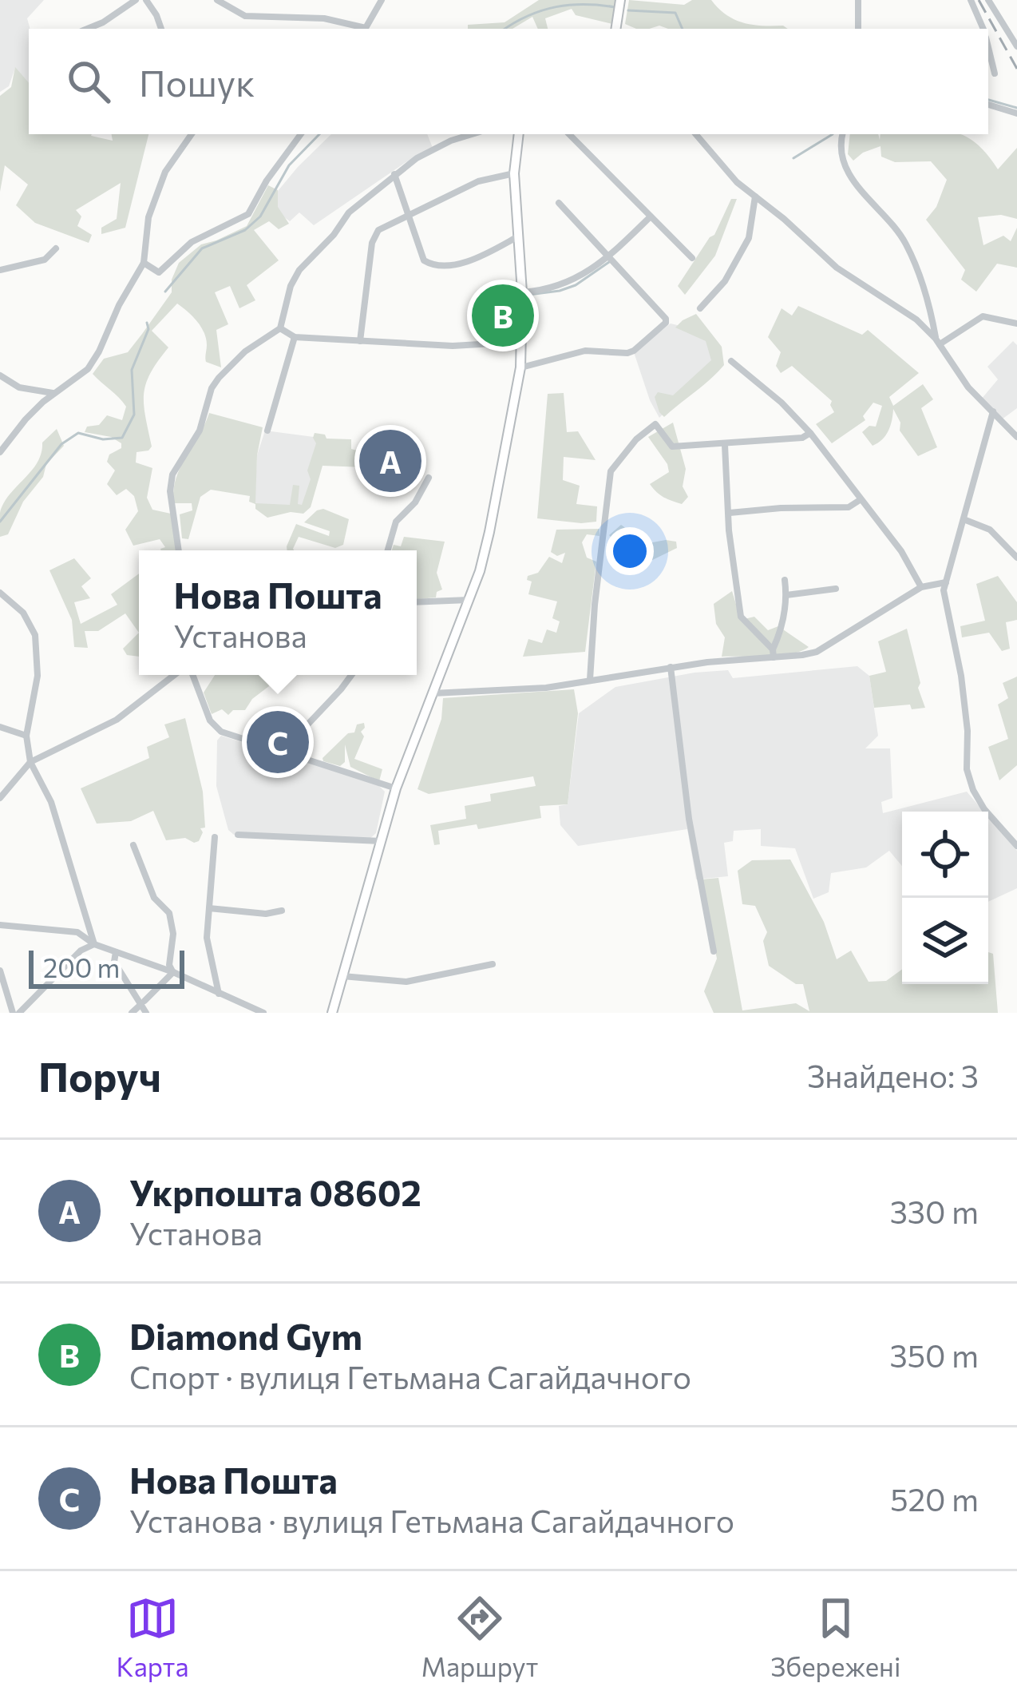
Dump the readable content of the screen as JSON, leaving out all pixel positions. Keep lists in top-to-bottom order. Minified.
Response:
{"scale_bar":"200 m","page":{"search":"Пошук","pins":["B","A","C"],"popup":["Нова Пошта","Установа"],"scale":"200 m","heading":["Поруч","Знайдено: 3"],"list":[{"mark":"A","name":"Укрпошта 08602","note":"Установа","value":"330 m"},{"mark":"B","name":"Diamond Gym","note":"Спорт · вулиця Гетьмана Сагайдачного","value":"350 m"},{"mark":"C","name":"Нова Пошта","note":"Установа · вулиця Гетьмана Сагайдачного","value":"520 m"}],"nav":["Карта","Маршрут","Збережені"]}}
